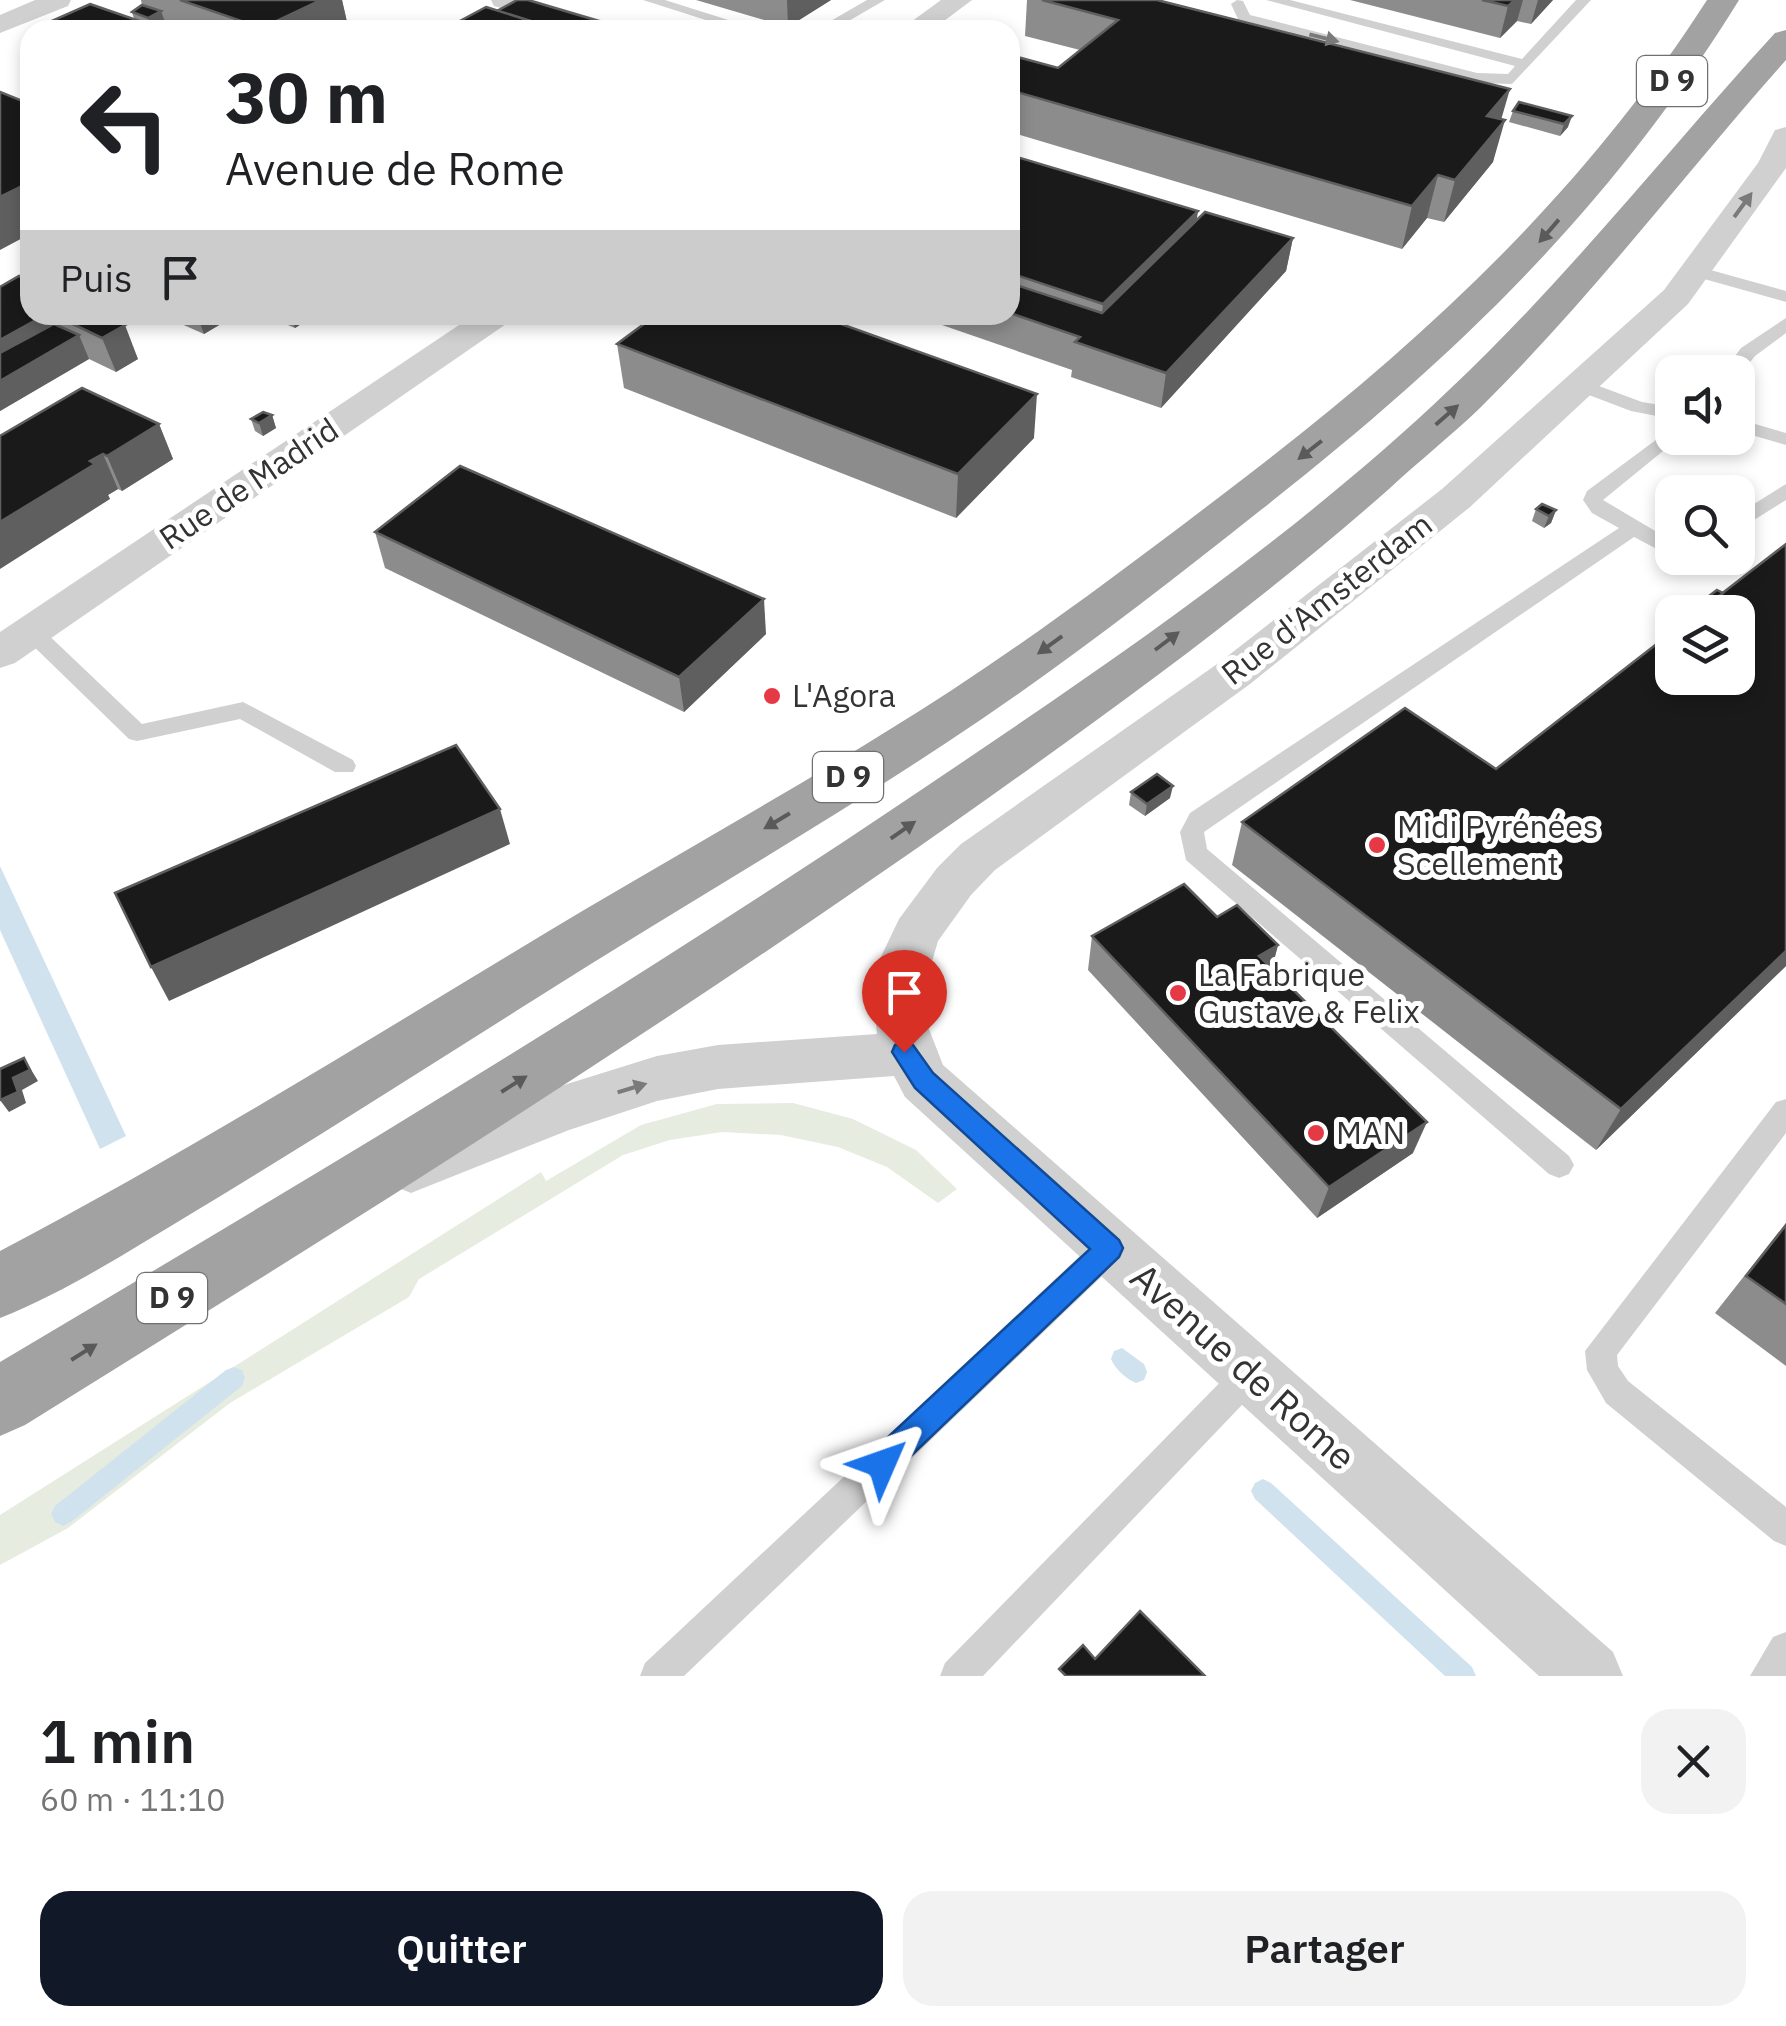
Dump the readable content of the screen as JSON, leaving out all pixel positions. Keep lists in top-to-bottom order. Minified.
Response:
{"streets":{"highway":["D 9"],"street":["Rue de Madrid","Rue d'Amsterdam","Avenue de Rome"]},"crossings":[["Rue d'Amsterdam","Avenue de Rome"]],"places":["L'Agora","Midi Pyrénées Scellement","La Fabrique Gustave & Felix","MAN"],"page":{"turn":["30 m","Avenue de Rome"],"then":"Puis","heading":["1 min","60 m · 11:10"],"buttons":["Quitter","Partager"]}}
